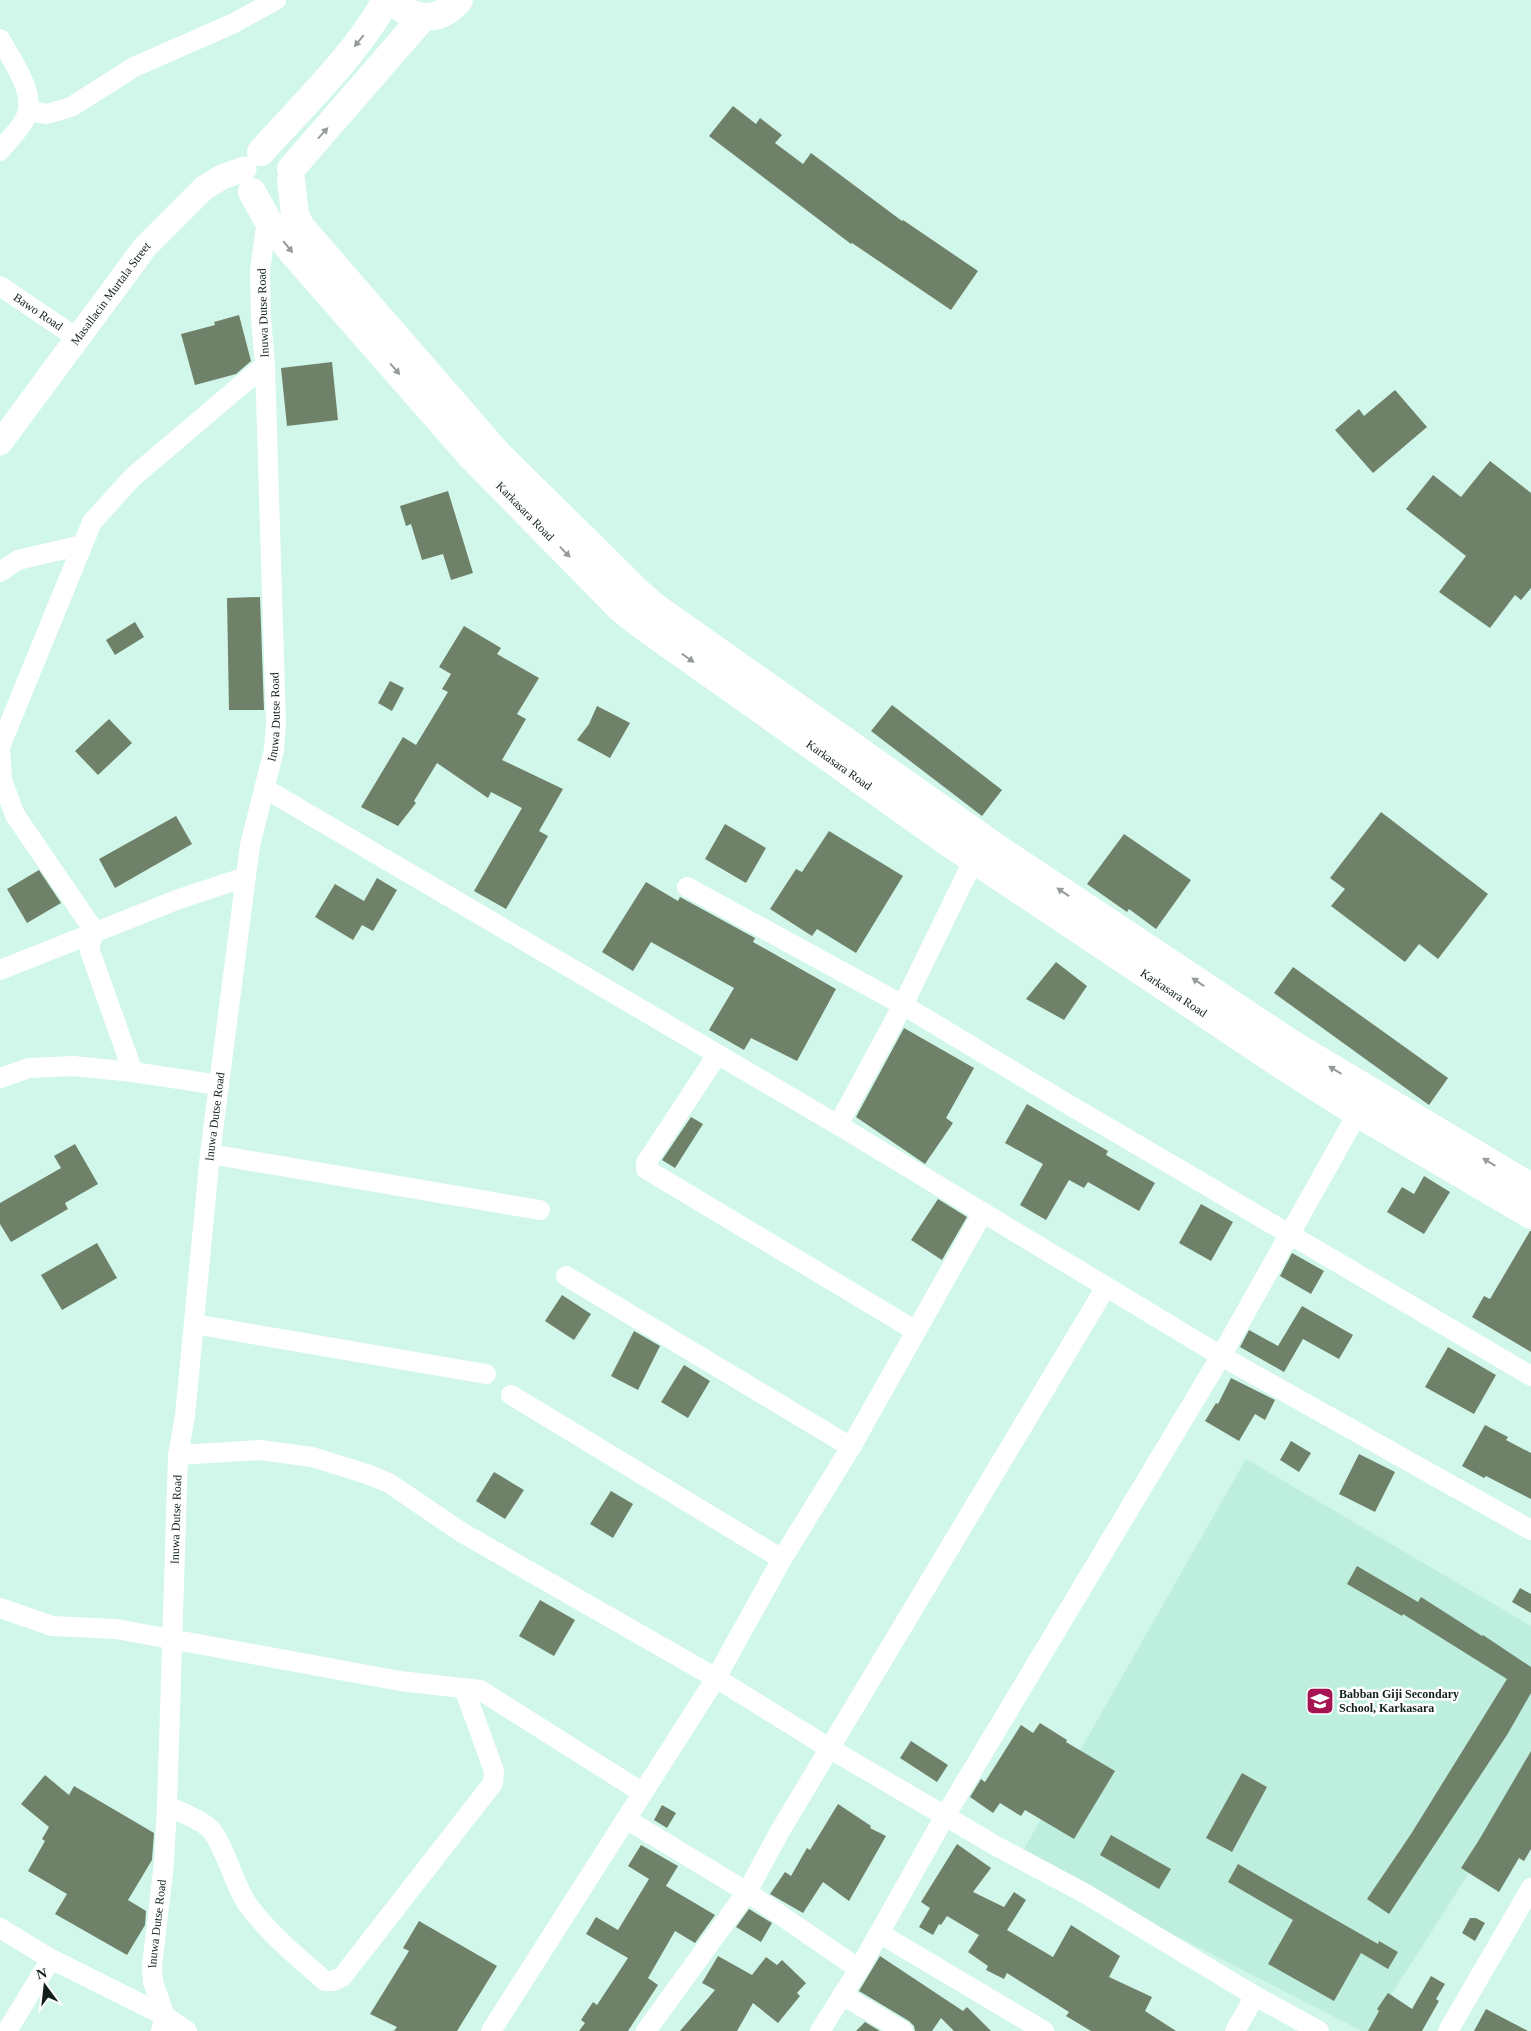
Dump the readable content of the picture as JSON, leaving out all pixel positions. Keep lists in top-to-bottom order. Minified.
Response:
{"streets":{"main road":["Karkasara Road"],"street":["Masallacin Murtala Street","Bawo Road","Inuwa Dutse Road"]},"crossings":[["Masallacin Murtala Street","Bawo Road"],["Masallacin Murtala Street","Karkasara Road"],["Inuwa Dutse Road","Karkasara Road"]],"places":{"school or university":["Babban Giji Secondary School, Karkasara"]},"north":"top"}
